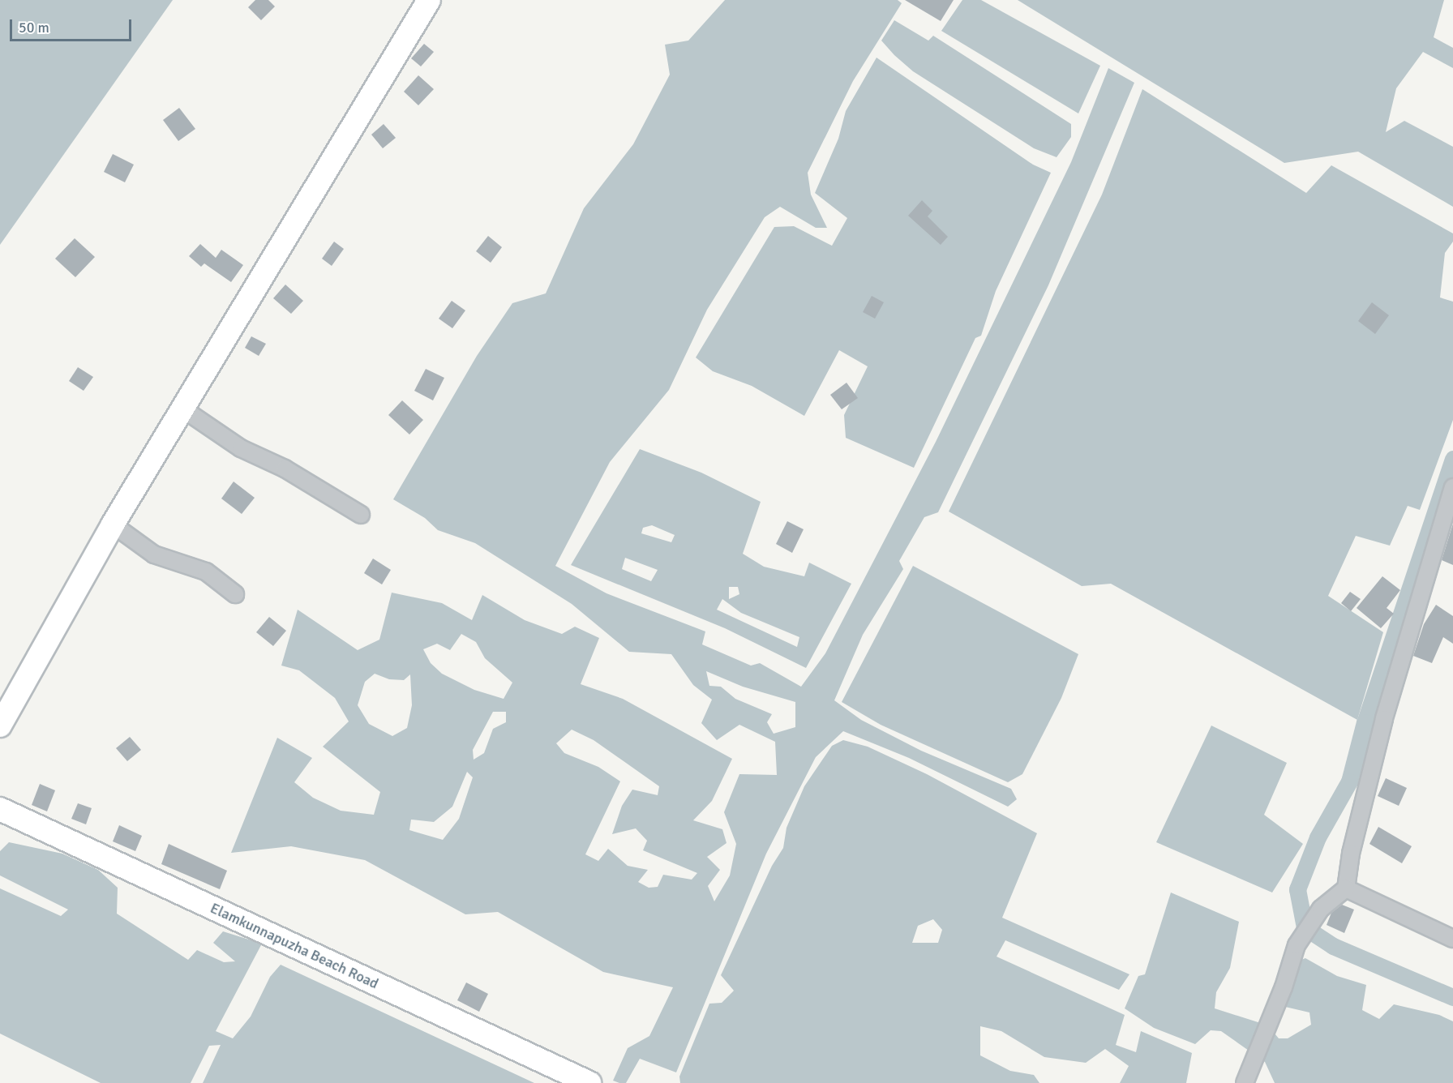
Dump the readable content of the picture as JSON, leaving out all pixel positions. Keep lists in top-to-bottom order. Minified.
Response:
{"streets":{"main road":["Elamkunnapuzha Beach Road"]},"scale_bar":"50 m"}
